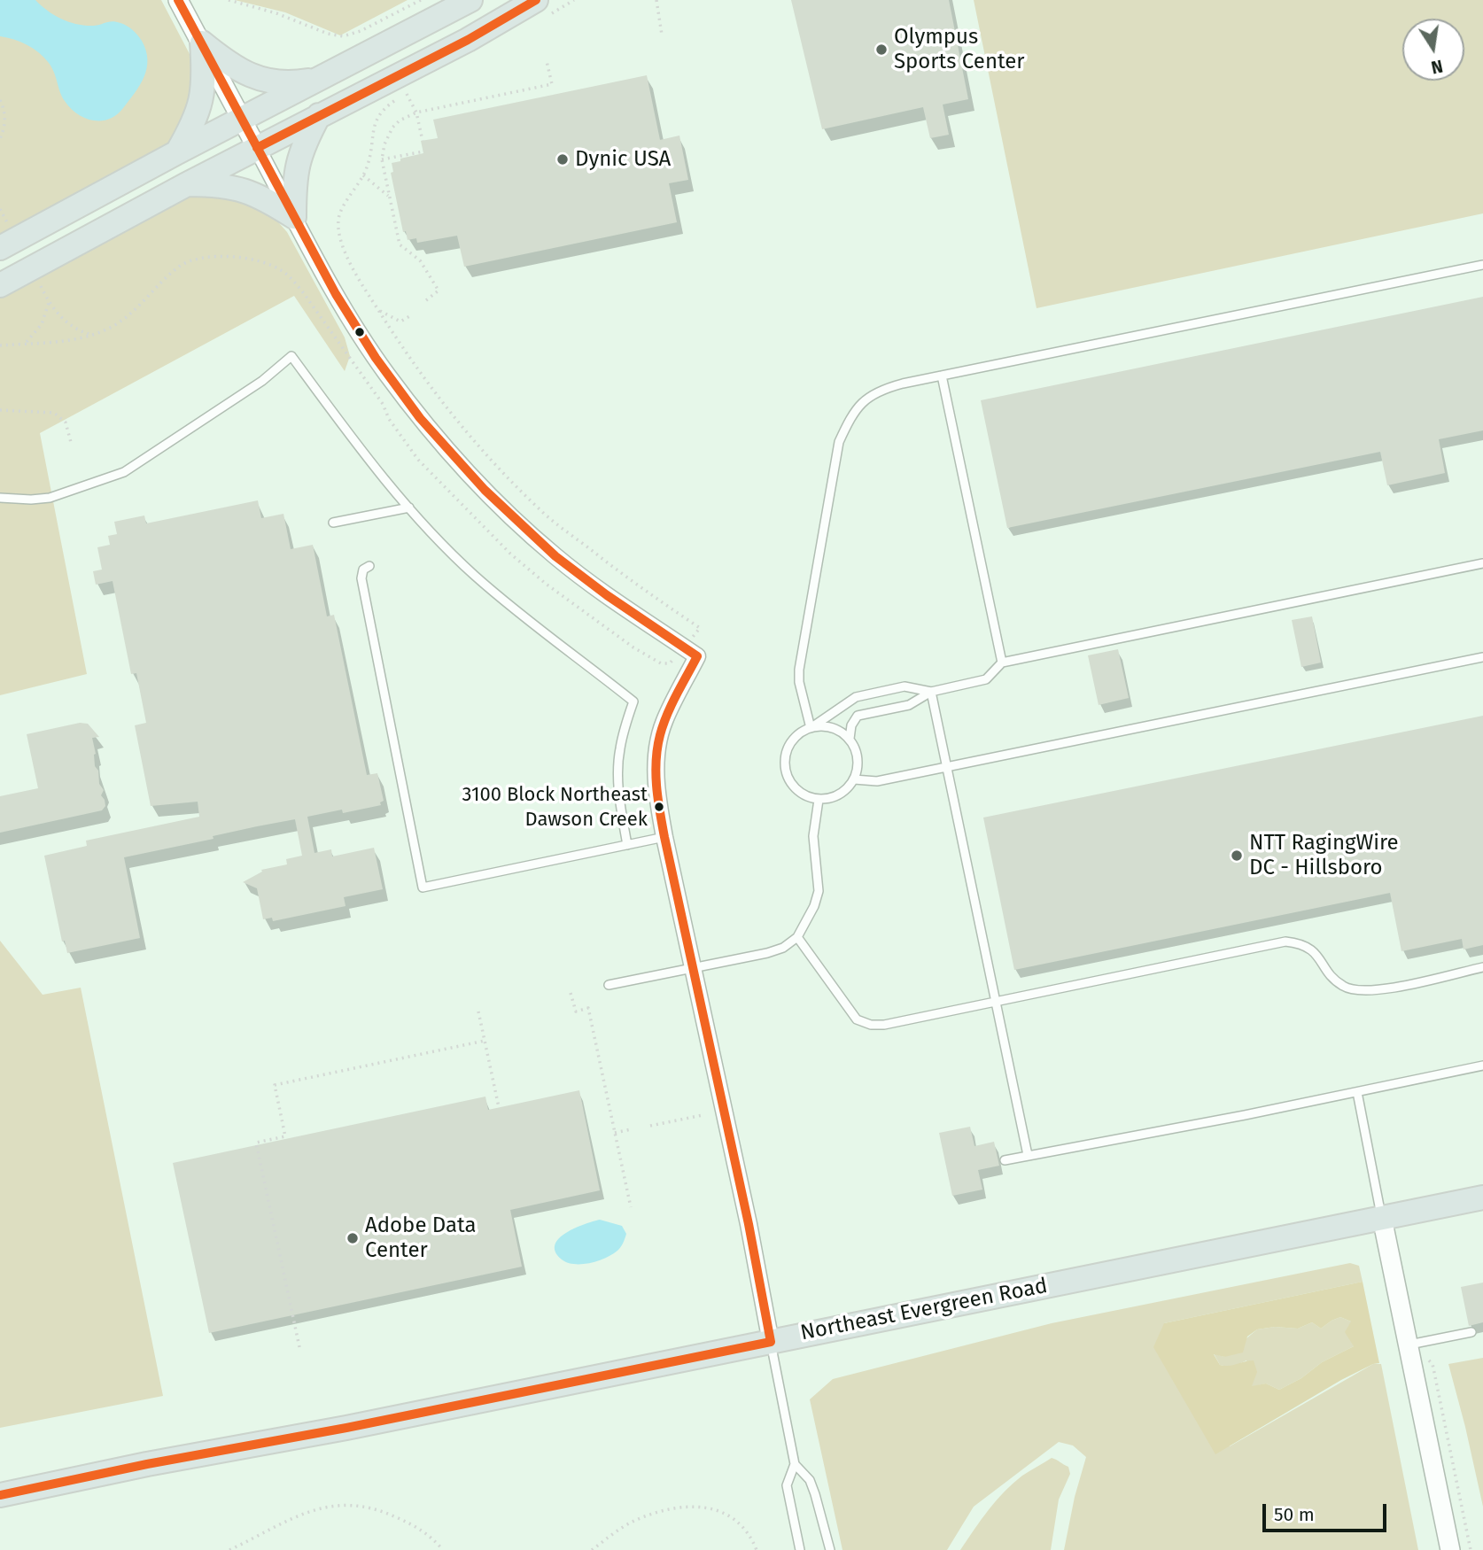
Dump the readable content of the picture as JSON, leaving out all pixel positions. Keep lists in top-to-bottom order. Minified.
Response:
{"streets":{"main road":["Northeast Evergreen Road"]},"places":["Olympus Sports Center","Dynic USA","3100 Block Northeast Dawson Creek","NTT RagingWire DC - Hillsboro","Adobe Data Center"],"scale_bar":"50 m","north":"bottom"}
